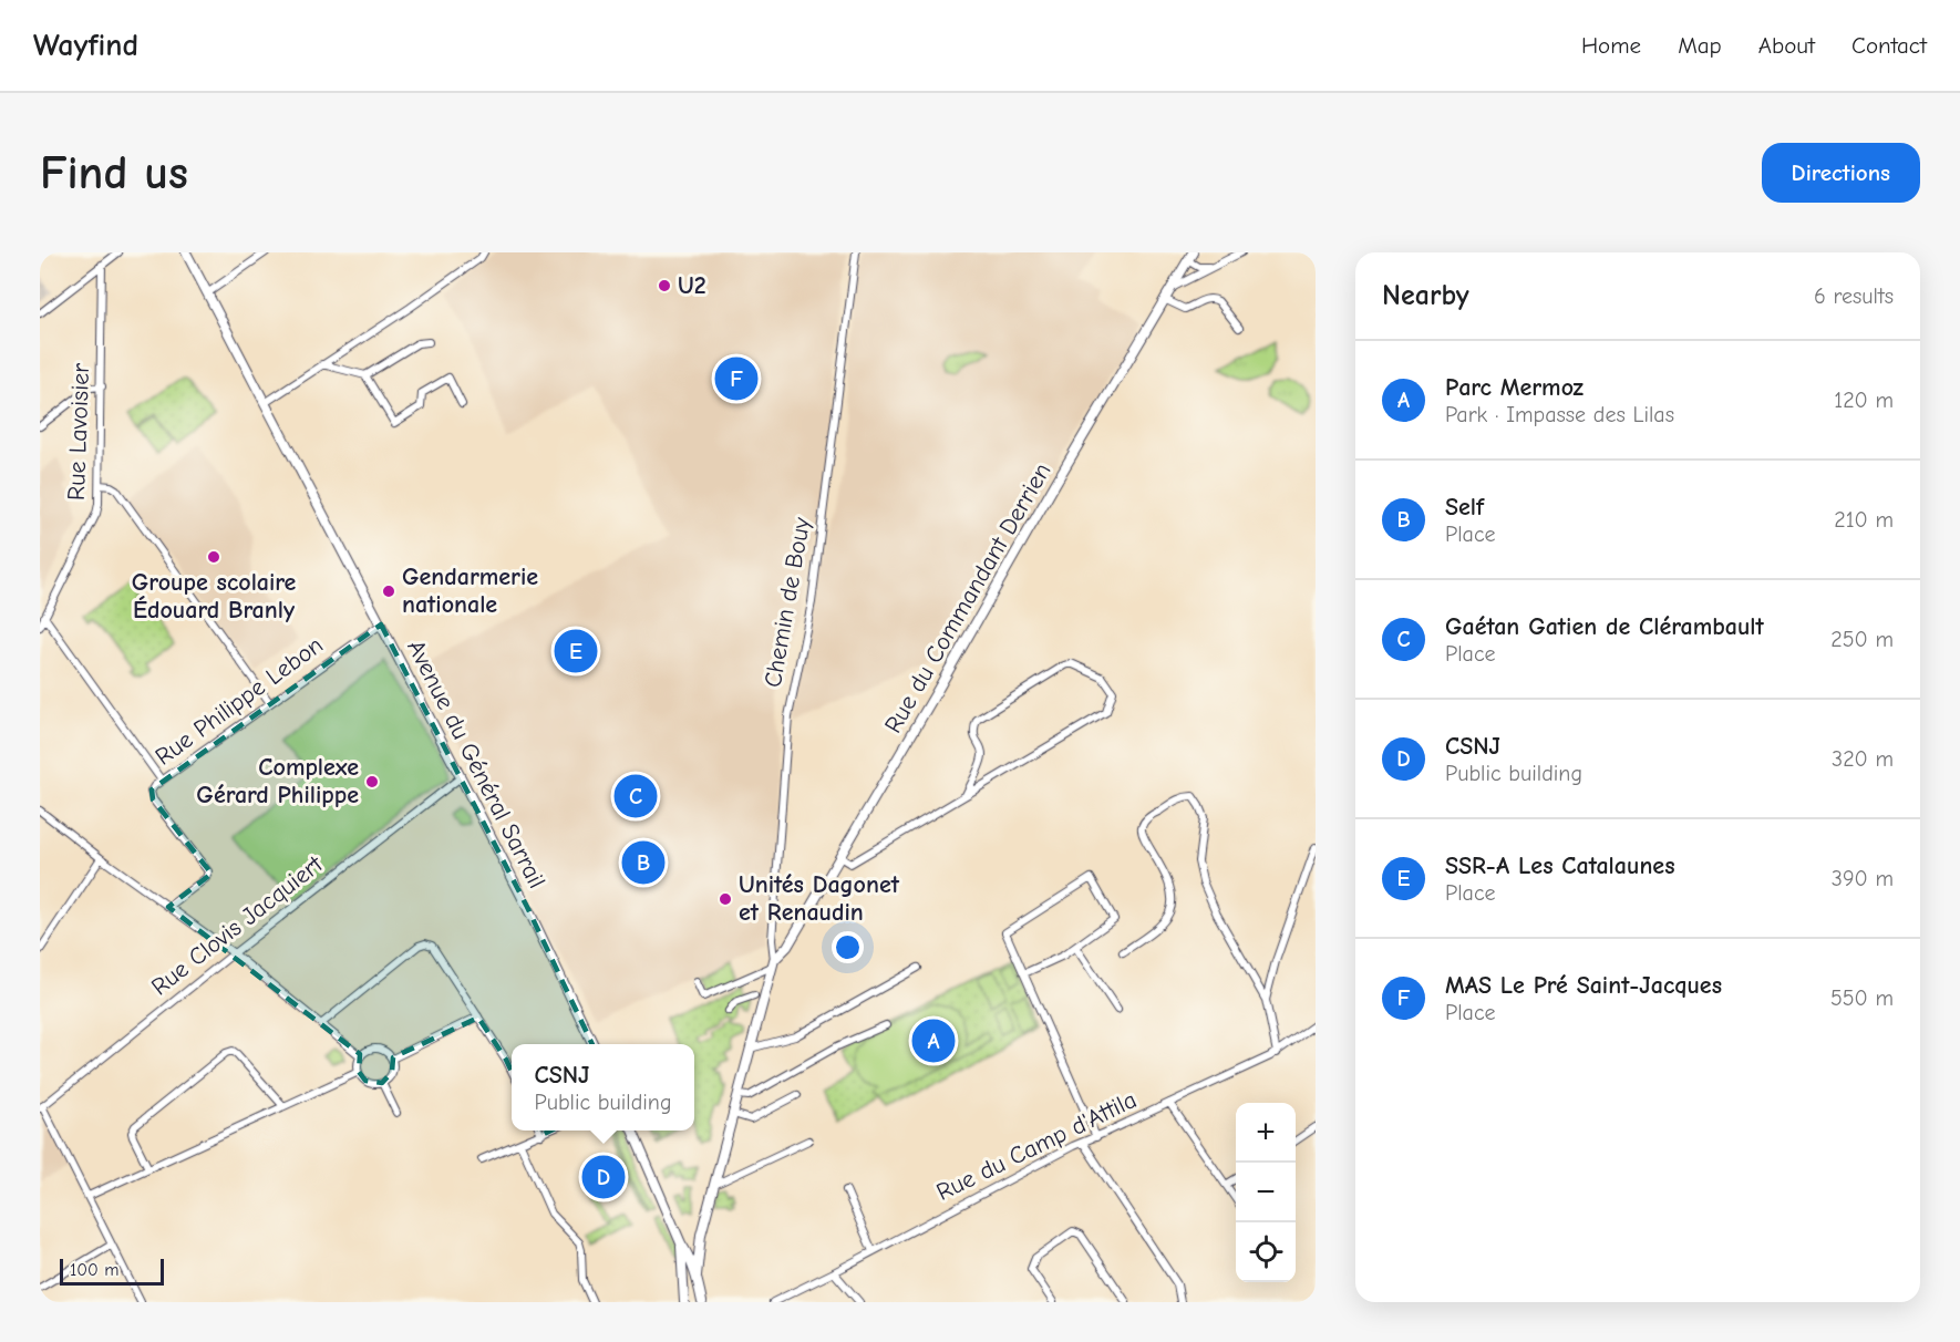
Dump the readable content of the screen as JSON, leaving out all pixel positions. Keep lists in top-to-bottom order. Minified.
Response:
{"streets":{"main road":["Rue du Commandant Derrien","Avenue du Général Sarrail"],"street":["Rue Lavoisier","Chemin de Bouy","Rue Philippe Lebon","Rue Clovis Jacquiert","Rue du Camp d'Attila"]},"crossings":[["Rue du Commandant Derrien","Chemin de Bouy"],["Rue Philippe Lebon","Avenue du Général Sarrail"],["Avenue du Général Sarrail","Rue Clovis Jacquiert"]],"places":["U2","Groupe scolaire Édouard Branly","Gendarmerie nationale","Complexe Gérard Philippe","Unités Dagonet et Renaudin"],"scale_bar":"100 m","page":{"header":"Wayfind","nav":["Home","Map","About","Contact"],"buttons":"Directions","title":"Find us","heading":["Nearby","6 results"],"list":[{"mark":"A","name":"Parc Mermoz","note":"Park · Impasse des Lilas","value":"120 m"},{"mark":"B","name":"Self","note":"Place","value":"210 m"},{"mark":"C","name":"Gaétan Gatien de Clérambault","note":"Place","value":"250 m"},{"mark":"D","name":"CSNJ","note":"Public building","value":"320 m"},{"mark":"E","name":"SSR-A Les Catalaunes","note":"Place","value":"390 m"},{"mark":"F","name":"MAS Le Pré Saint-Jacques","note":"Place","value":"550 m"}],"pins":["F","E","C","B","A","D"],"popup":["CSNJ","Public building"],"map_buttons":["+","−"],"scale":"100 m"}}
